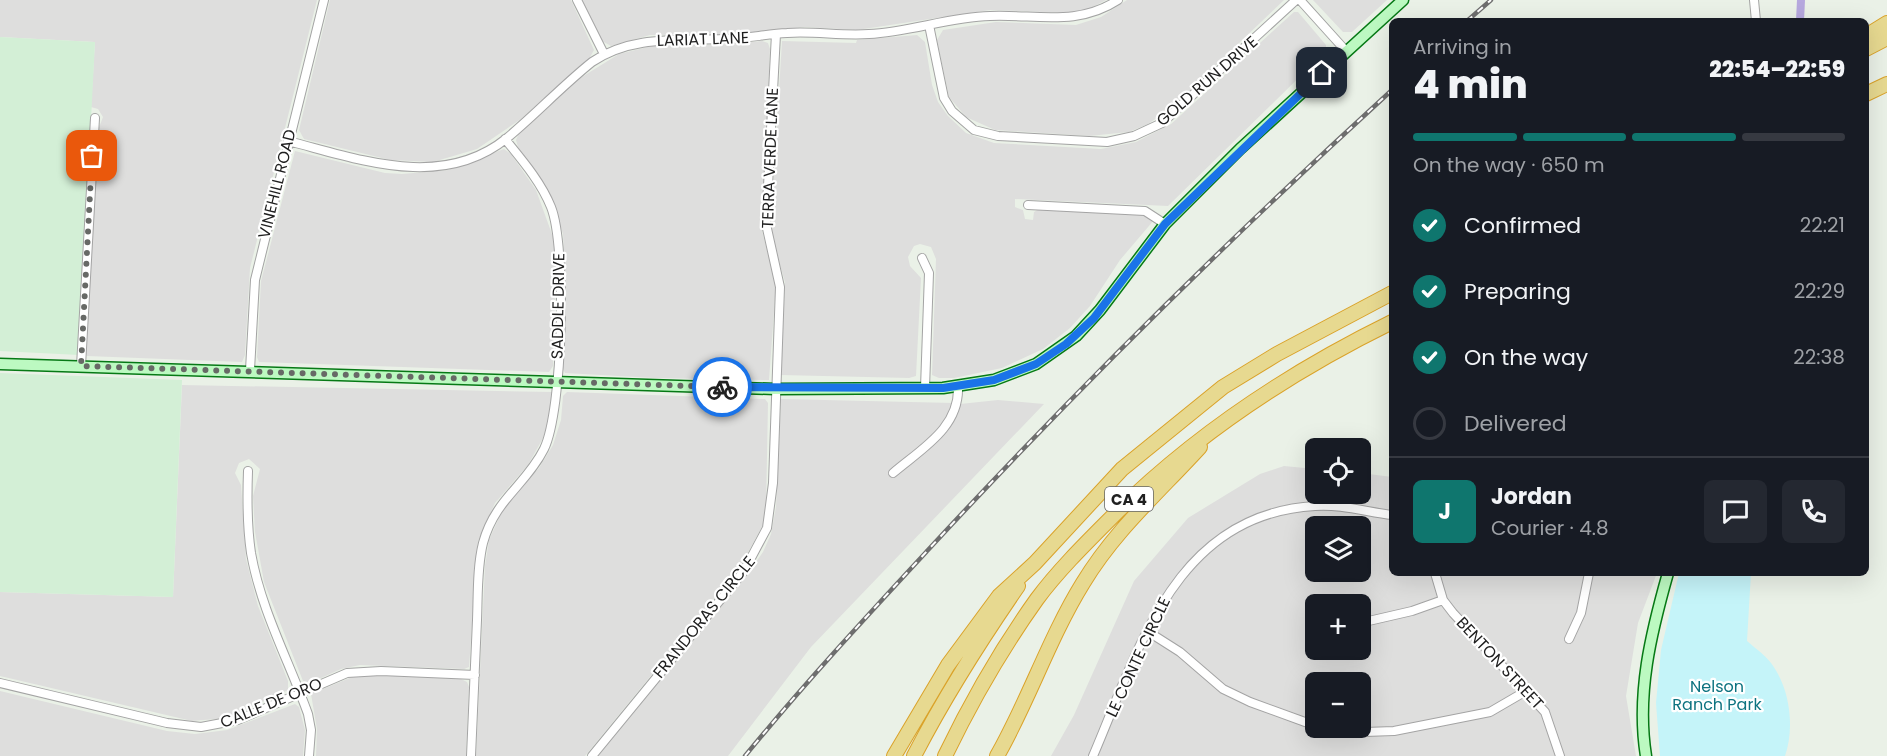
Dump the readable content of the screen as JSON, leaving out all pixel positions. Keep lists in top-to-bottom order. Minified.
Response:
{"streets":{"highway":["CA 4"],"street":["LARIAT LANE","GOLD RUN DRIVE","TERRA VERDE LANE","VINEHILL ROAD","SADDLE DRIVE","FRANDORAS CIRCLE","LE CONTE CIRCLE","BENTON STREET","CALLE DE ORO"]},"crossings":[["LARIAT LANE","GOLD RUN DRIVE"],["LARIAT LANE","TERRA VERDE LANE"],["LARIAT LANE","VINEHILL ROAD"],["LARIAT LANE","SADDLE DRIVE"],["TERRA VERDE LANE","FRANDORAS CIRCLE"]],"parks":["Nelson Ranch Park"],"page":{"heading":["4 min","Arriving in","22:54–22:59"],"panel":["Jordan","Courier · 4.8"],"bar":"On the way · 650 m","list":[["Confirmed","22:21"],["Preparing","22:29"],["On the way","22:38"],"Delivered"],"map_buttons":["+","−"],"round":"J"}}
